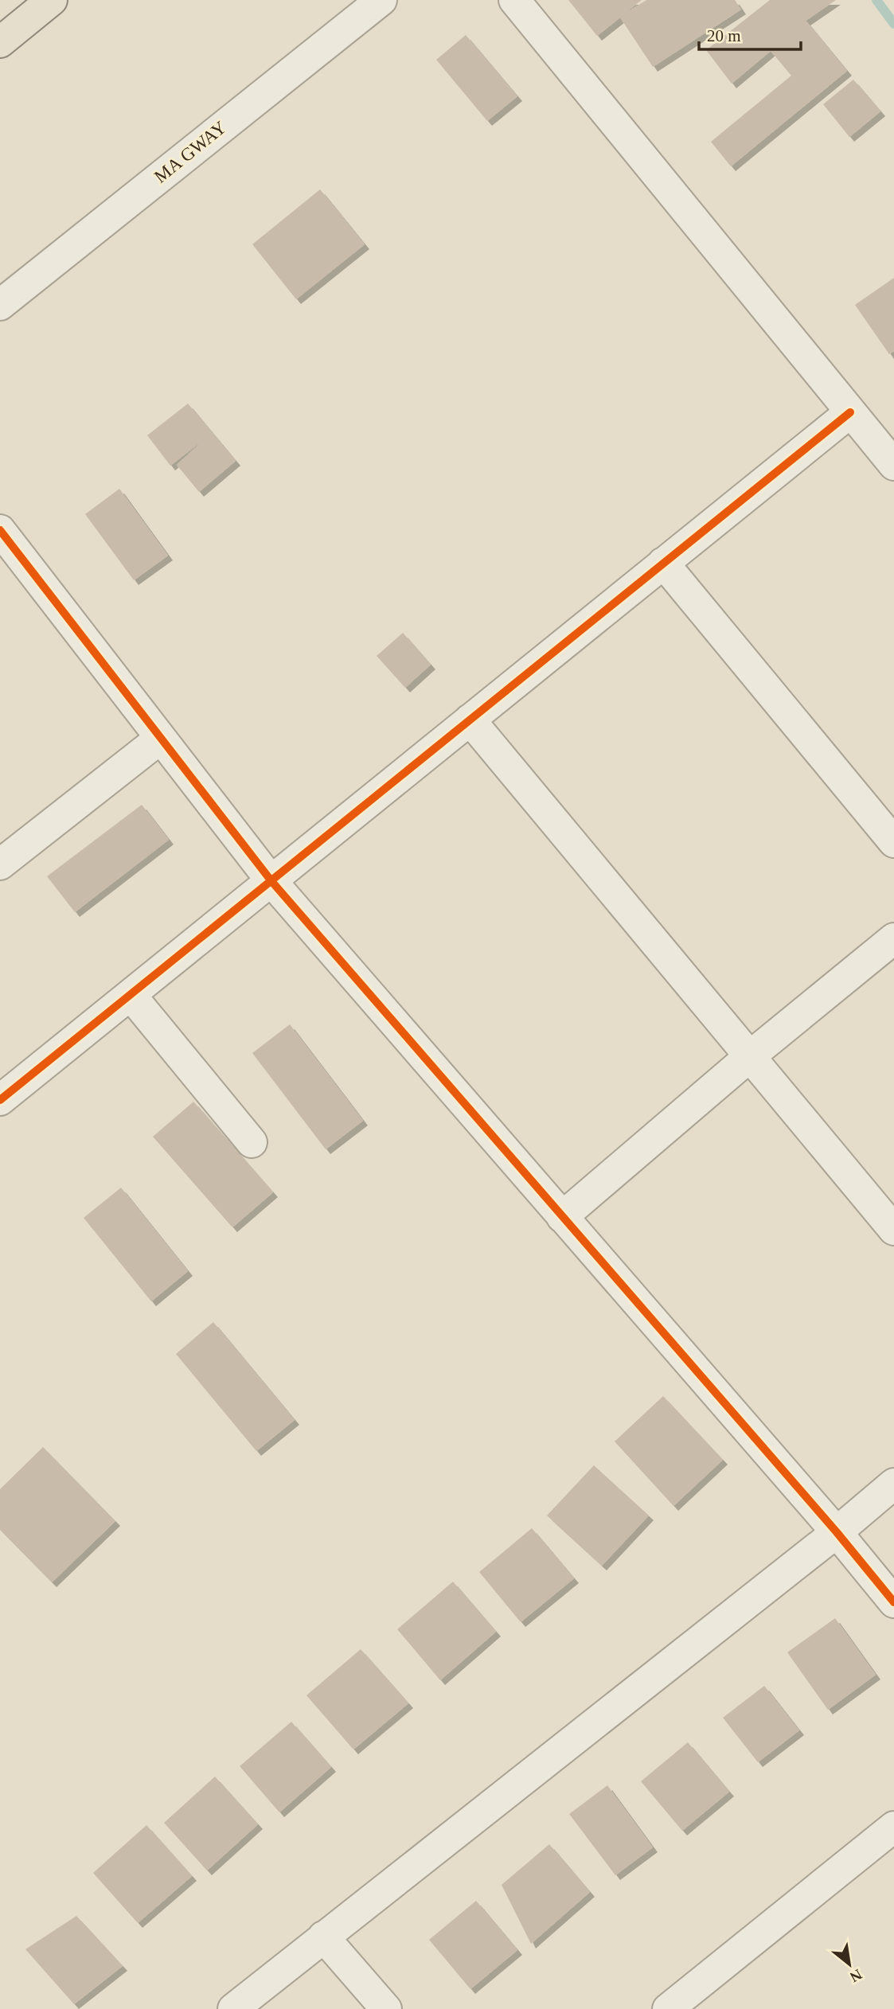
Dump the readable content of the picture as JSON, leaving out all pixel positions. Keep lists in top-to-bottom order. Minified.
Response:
{"streets":{"street":["MA GWAY"]},"scale_bar":"20 m","north":"bottom right"}
